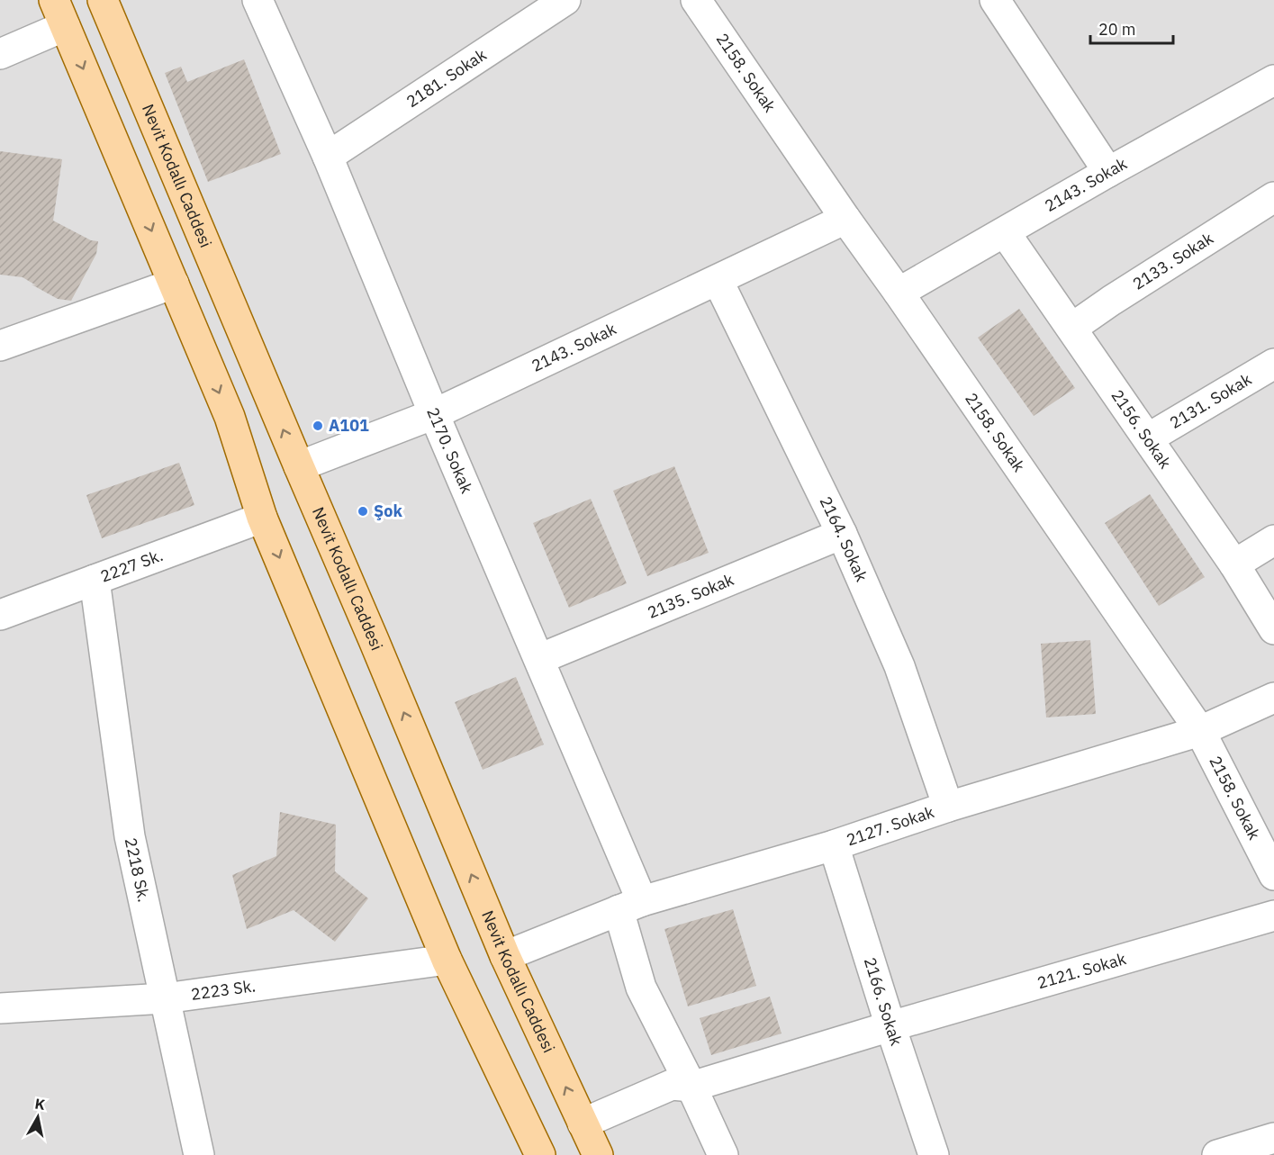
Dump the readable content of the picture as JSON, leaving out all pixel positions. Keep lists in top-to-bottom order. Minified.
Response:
{"streets":{"main road":["Nevit Kodallı Caddesi"],"street":["2158. Sokak","2181. Sokak","2143. Sokak","2133. Sokak","2131. Sokak","2156. Sokak","2170. Sokak","2164. Sokak","2227 Sk.","2135. Sokak","2127. Sokak","2218 Sk.","2121. Sokak","2223 Sk.","2166. Sokak"]},"crossings":[["2158. Sokak","2143. Sokak"],["2158. Sokak","2127. Sokak"],["2181. Sokak","2170. Sokak"],["Nevit Kodallı Caddesi","2143. Sokak"],["Nevit Kodallı Caddesi","2127. Sokak"],["Nevit Kodallı Caddesi","2121. Sokak"],["2143. Sokak","2156. Sokak"],["2143. Sokak","2170. Sokak"],["2143. Sokak","2164. Sokak"],["2133. Sokak","2156. Sokak"],["2131. Sokak","2156. Sokak"],["2170. Sokak","2135. Sokak"],["2170. Sokak","2127. Sokak"],["2170. Sokak","2121. Sokak"],["2164. Sokak","2135. Sokak"],["2164. Sokak","2127. Sokak"],["2227 Sk.","2218 Sk."],["2127. Sokak","2166. Sokak"],["2218 Sk.","2223 Sk."],["2121. Sokak","2166. Sokak"]],"places":["A101","Şok"],"scale_bar":"20 m","north":"top"}
